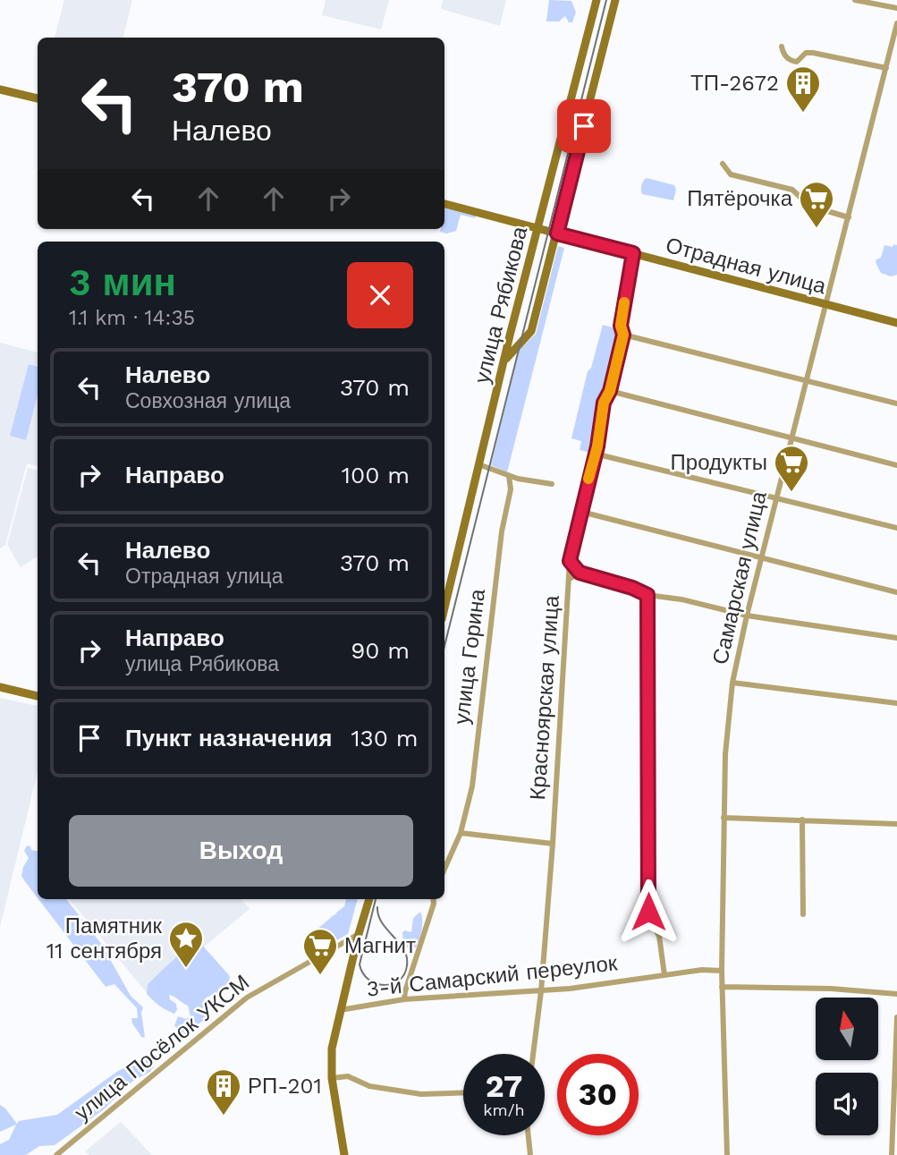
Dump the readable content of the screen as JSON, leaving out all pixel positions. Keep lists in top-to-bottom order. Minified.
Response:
{"streets":{"main road":["Отрадная улица","улица Рябикова"],"street":["Самарская улица","улица Горина","Красноярская улица","3-й Самарский переулок","улица Посёлок УКСМ"]},"crossings":[["Отрадная улица","улица Рябикова"],["Отрадная улица","Самарская улица"],["Отрадная улица","Красноярская улица"],["Самарская улица","3-й Самарский переулок"],["Красноярская улица","3-й Самарский переулок"]],"places":{"building":["ТП-2672","РП-201"],"supermarket":["Пятёрочка","Продукты","Магнит"],"place":["Памятник 11 сентября"]},"north":"top","page":{"turn":["370 m","Налево"],"heading":["3 мин","1.1 km · 14:35"],"list":[{"name":"Налево","note":"Совхозная улица","value":"370 m"},{"name":"Направо","value":"100 m"},{"name":"Налево","note":"Отрадная улица","value":"370 m"},{"name":"Направо","note":"улица Рябикова","value":"90 m"},{"name":"Пункт назначения","value":"130 m"}],"buttons":"Выход","speed":"27 km/h","limit":"30"}}
